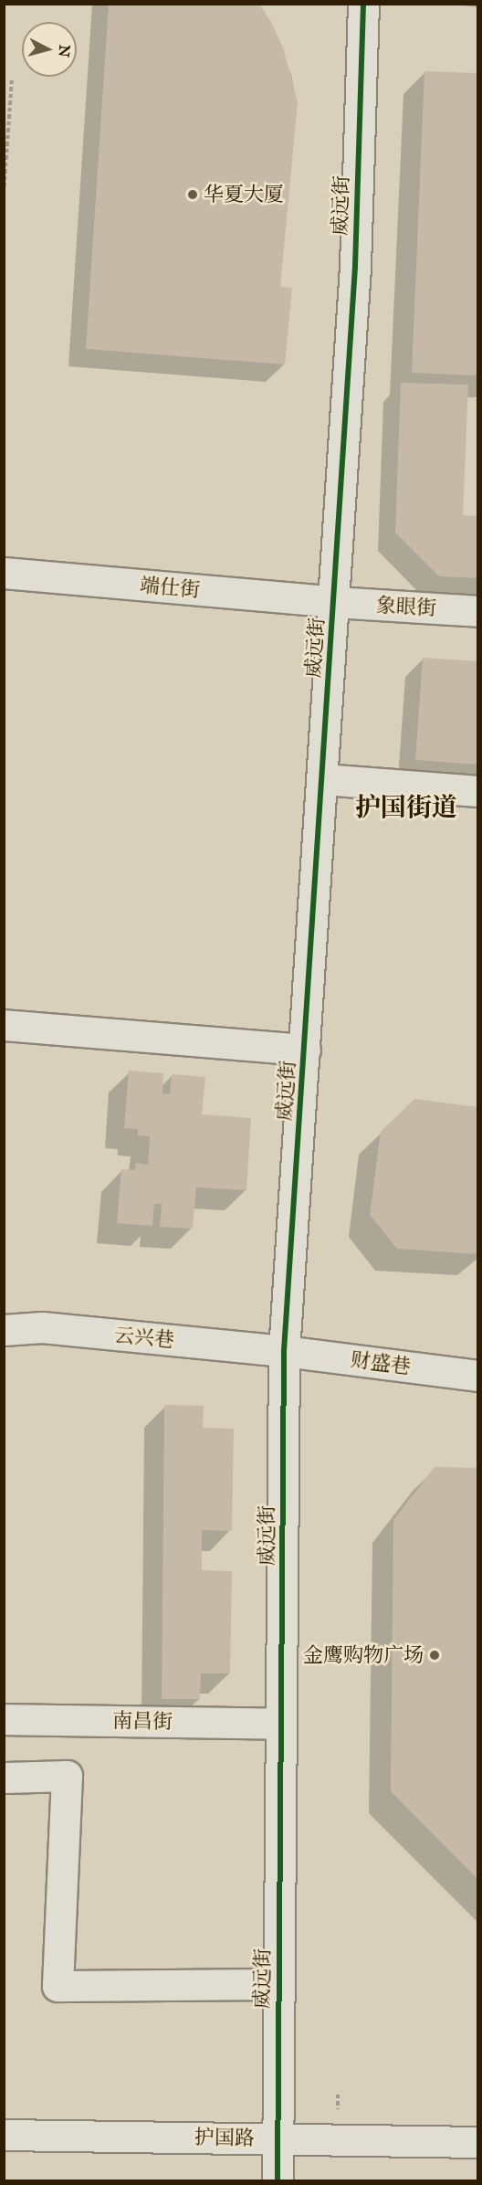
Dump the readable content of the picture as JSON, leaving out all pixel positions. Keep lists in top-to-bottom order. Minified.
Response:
{"streets":{"street":["威远街","端仕街","象眼街","云兴巷","财盛巷","南昌街","护国路"]},"crossings":[["威远街","端仕街"],["威远街","象眼街"],["威远街","云兴巷"],["威远街","财盛巷"],["威远街","南昌街"],["威远街","护国路"],["端仕街","象眼街"],["云兴巷","财盛巷"]],"districts":["护国街道"],"places":["华夏大厦","金鹰购物广场"],"north":"right"}
